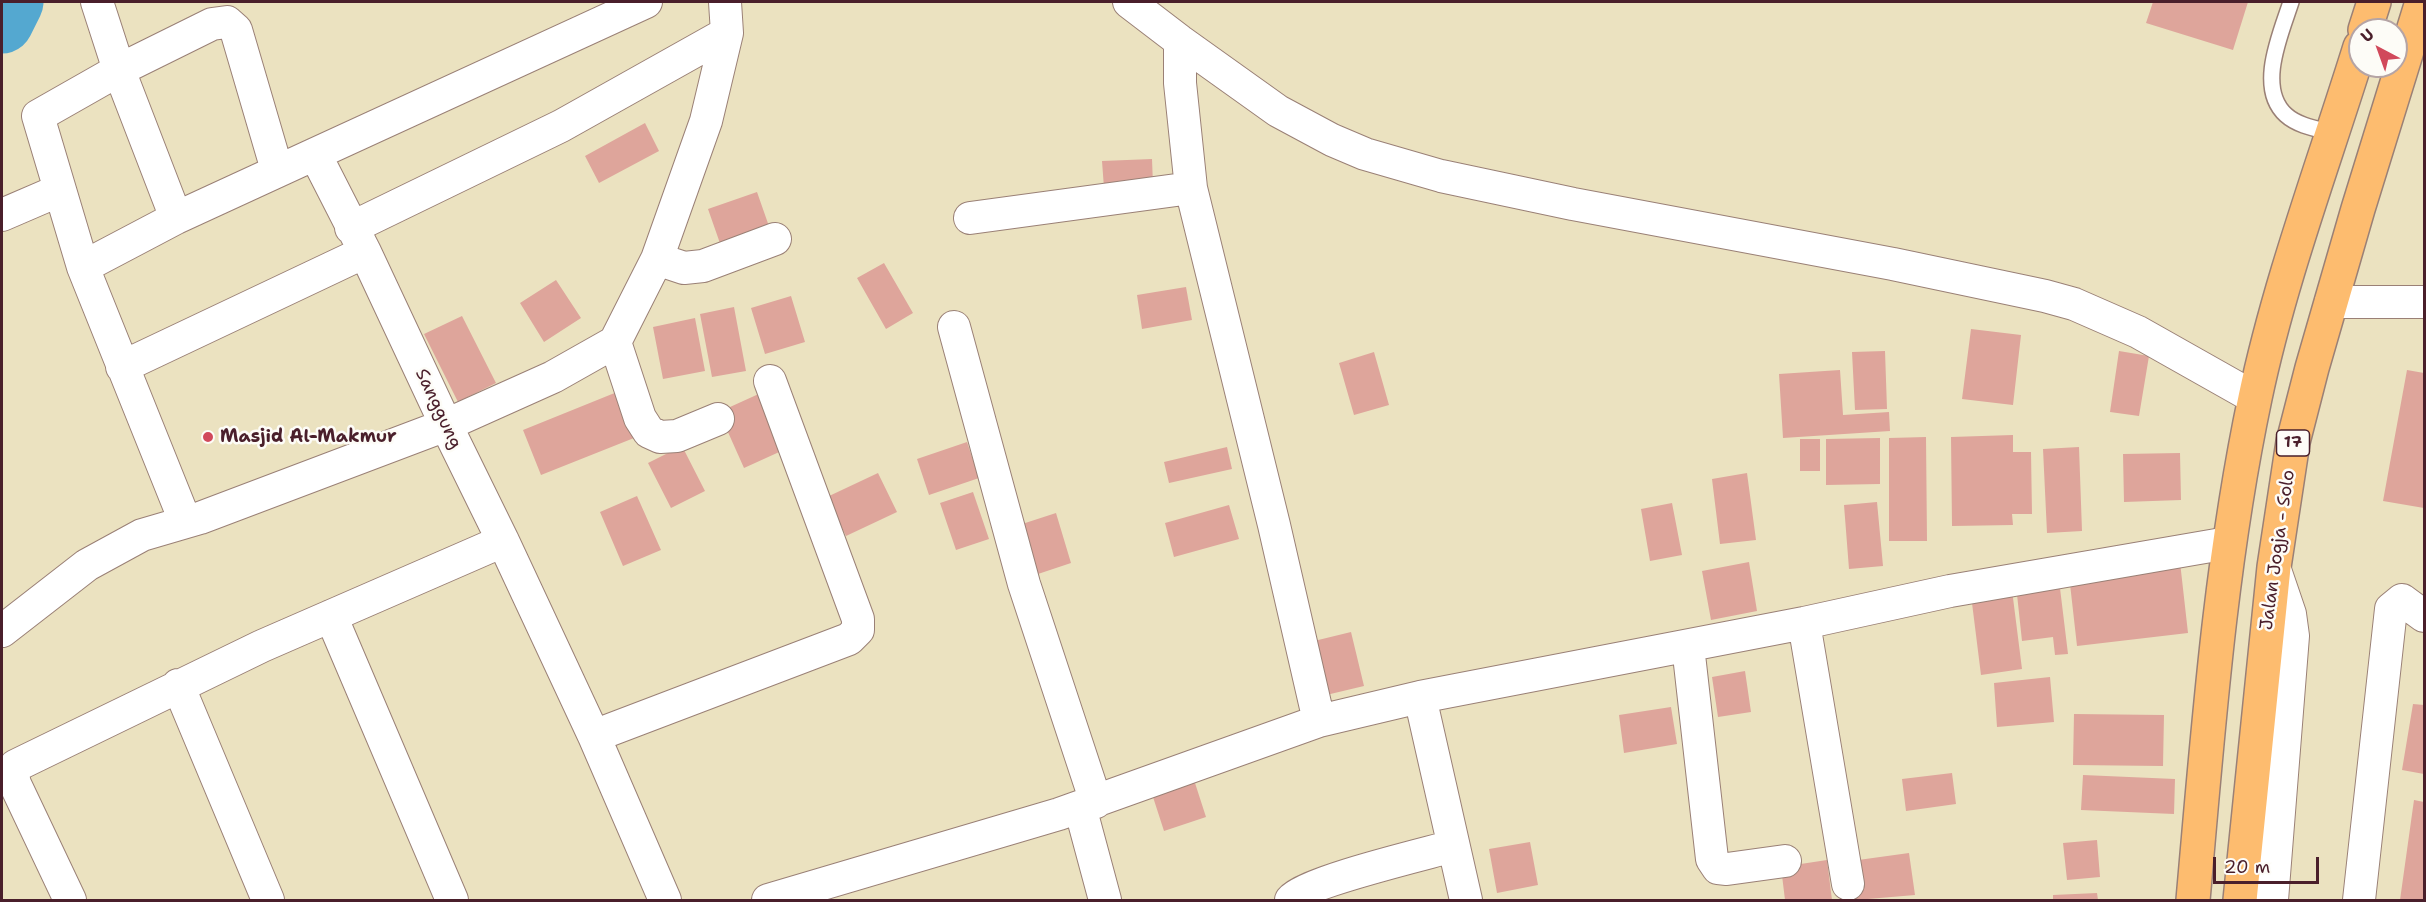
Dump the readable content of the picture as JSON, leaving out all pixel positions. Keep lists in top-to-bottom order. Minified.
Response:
{"streets":{"highway":["17","Jalan Jogja - Solo"],"street":["Sanggung"]},"places":["Masjid Al-Makmur"],"scale_bar":"20 m","north":"top left"}
